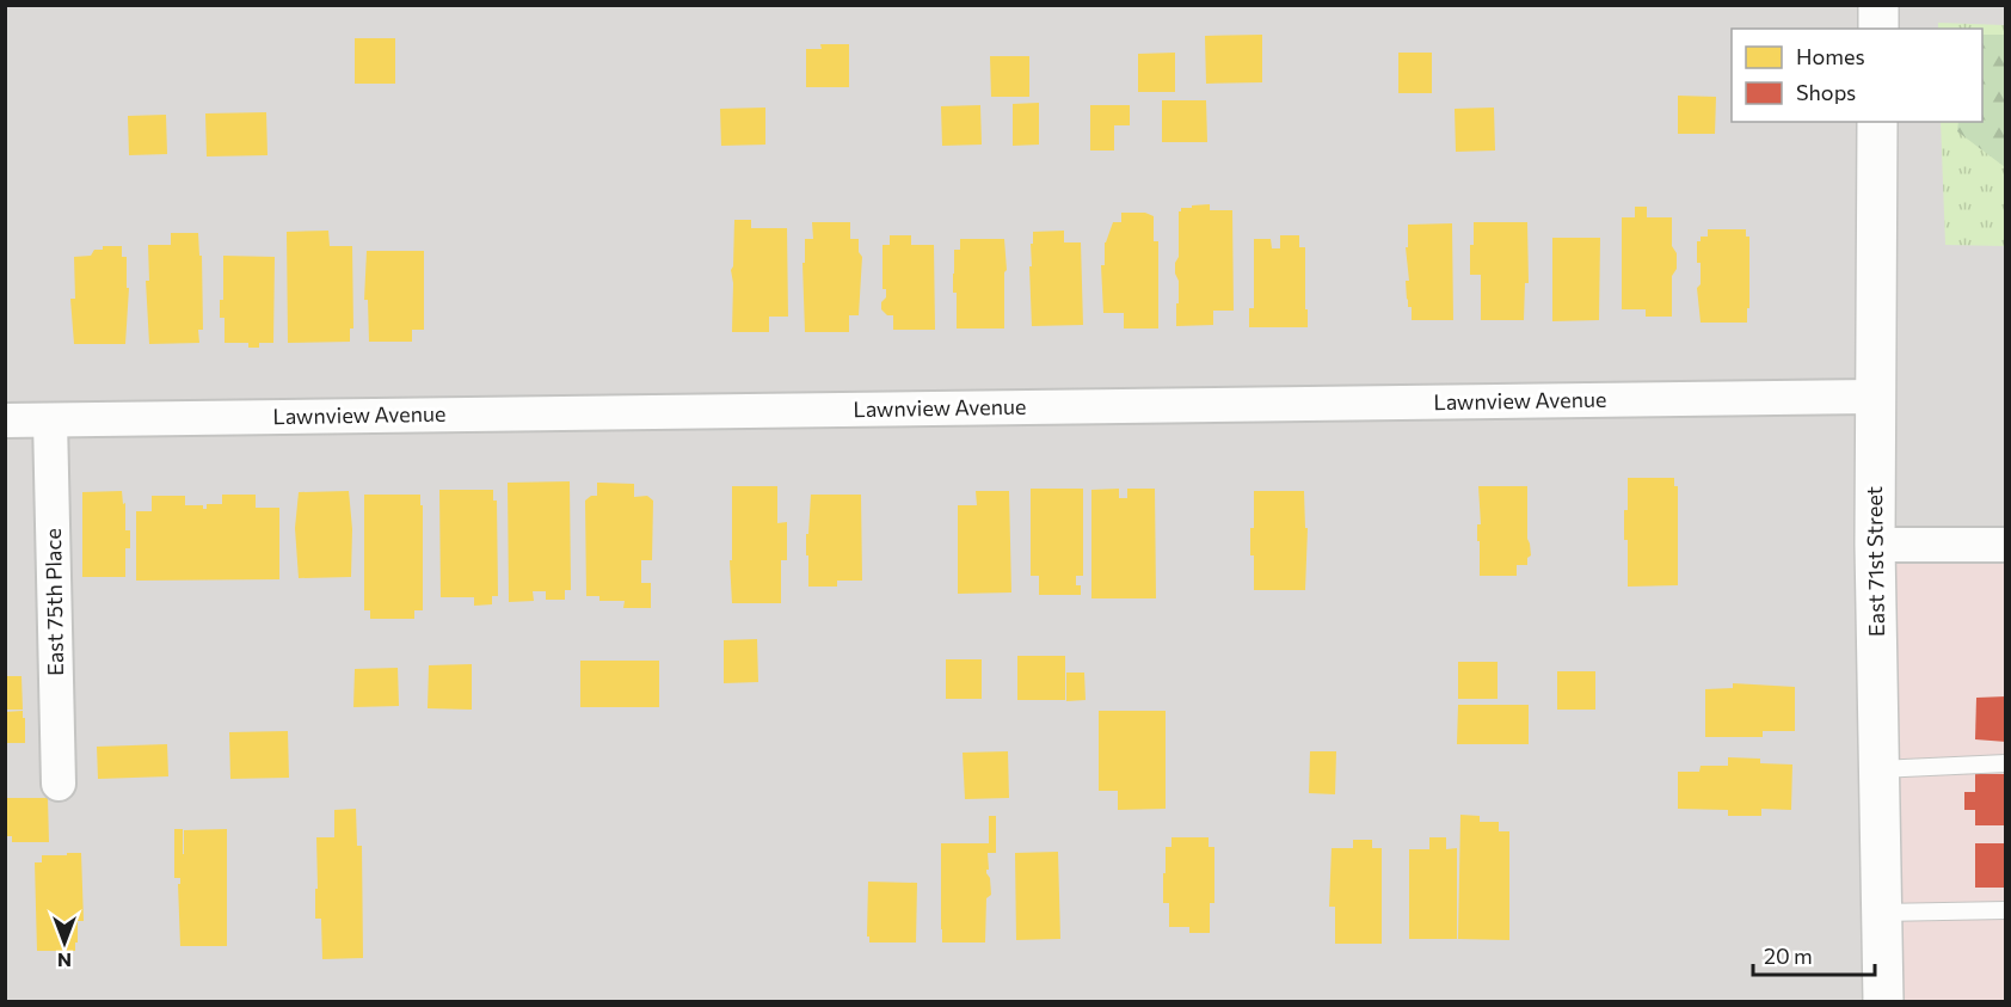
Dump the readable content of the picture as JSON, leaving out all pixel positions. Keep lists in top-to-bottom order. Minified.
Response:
{"streets":{"street":["Lawnview Avenue","East 71st Street","East 75th Place"]},"crossings":[["Lawnview Avenue","East 71st Street"],["Lawnview Avenue","East 75th Place"]],"legend":["Homes","Shops"],"scale_bar":"20 m","north":"bottom"}
